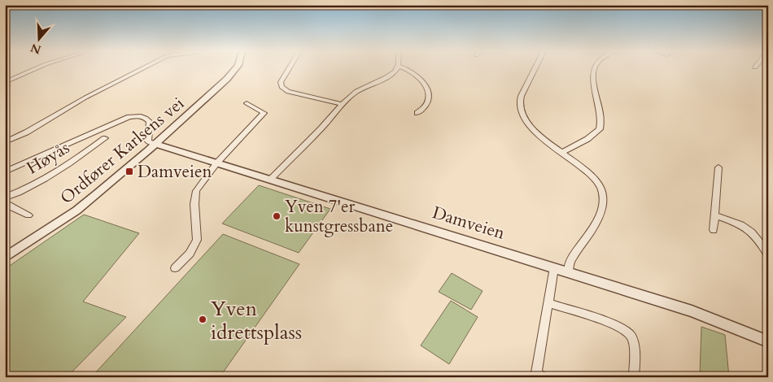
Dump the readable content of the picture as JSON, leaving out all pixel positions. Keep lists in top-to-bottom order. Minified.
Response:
{"streets":{"street":["Ordfører Karlsens vei","Høyås","Damveien"]},"crossings":[["Ordfører Karlsens vei","Damveien"]],"places":{"transit":["Damveien"],"other":["Yven 7'er kunstgressbane","Yven idrettsplass"]},"north":"bottom"}
